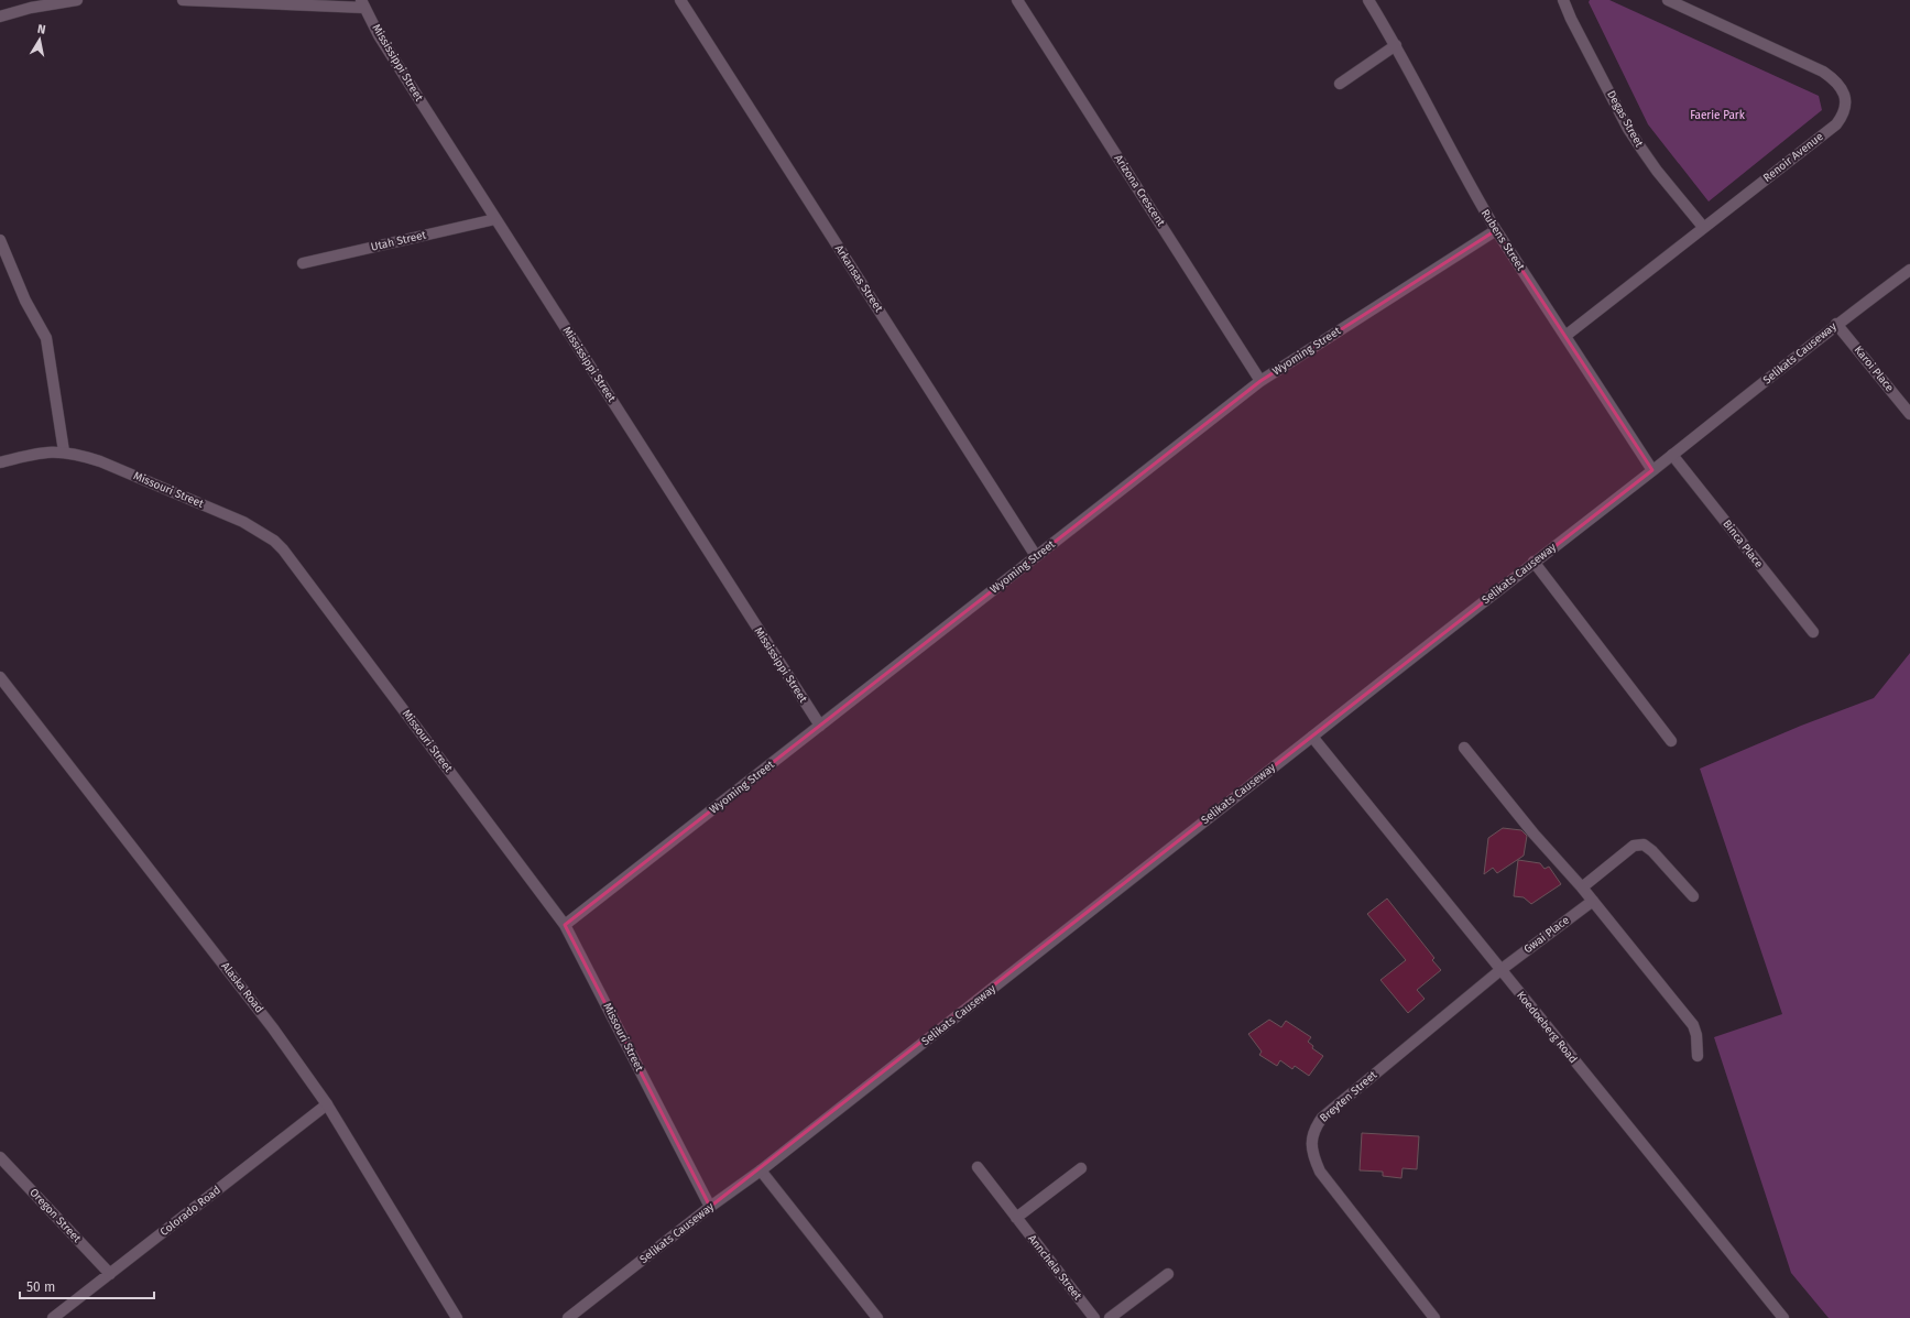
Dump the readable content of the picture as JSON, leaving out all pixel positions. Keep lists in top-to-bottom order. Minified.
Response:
{"streets":{"street":["Mississippi Street","Degas Street","Renoir Avenue","Arizona Crescent","Rubens Street","Utah Street","Arkansas Street","Wyoming Street","Selikats Causeway","Karoi Place","Missouri Street","Binca Place","Gwai Place","Alaska Road","Koedoeberg Road","Breyten Street","Colorado Road","Oregon Street","Annchela Street"]},"crossings":[["Mississippi Street","Utah Street"],["Mississippi Street","Wyoming Street"],["Degas Street","Renoir Avenue"],["Renoir Avenue","Rubens Street"],["Arizona Crescent","Wyoming Street"],["Rubens Street","Wyoming Street"],["Rubens Street","Selikats Causeway"],["Arkansas Street","Wyoming Street"],["Wyoming Street","Missouri Street"],["Selikats Causeway","Karoi Place"],["Selikats Causeway","Missouri Street"],["Selikats Causeway","Binca Place"],["Selikats Causeway","Koedoeberg Road"],["Gwai Place","Koedoeberg Road"],["Gwai Place","Breyten Street"],["Alaska Road","Colorado Road"],["Koedoeberg Road","Breyten Street"],["Colorado Road","Oregon Street"]],"parks":["Faerie Park"],"scale_bar":"50 m","north":"top"}
